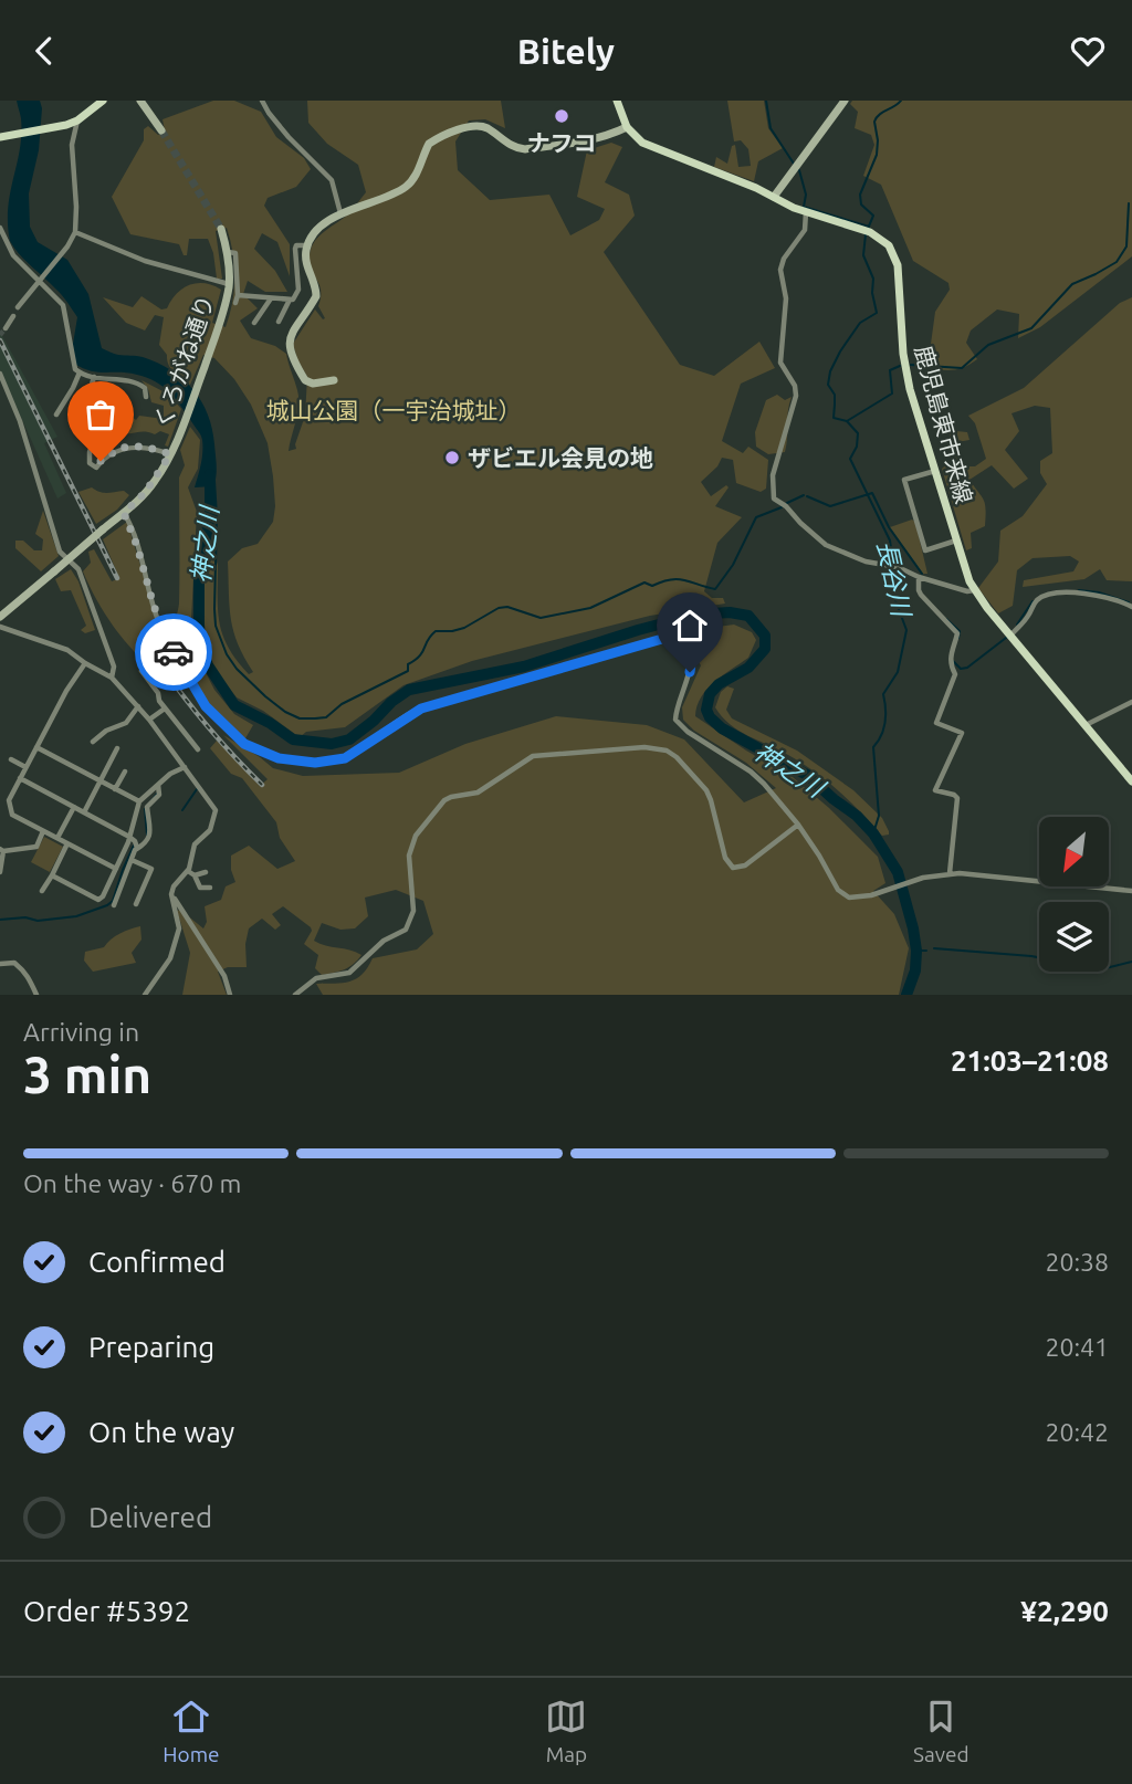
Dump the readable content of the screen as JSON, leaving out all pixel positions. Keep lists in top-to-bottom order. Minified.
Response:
{"streets":{"main road":["鹿児島東市来線"],"street":["くろがね通り"]},"water":["神之川","長谷川"],"parks":["城山公園（一宇治城址）"],"places":["ナフコ","ザビエル会見の地"],"north":"bottom left","page":{"header":"Bitely","heading":["3 min","Arriving in","21:03–21:08"],"panel":["Order #5392","¥2,290"],"bar":"On the way · 670 m","list":[["Confirmed","20:38"],["Preparing","20:41"],["On the way","20:42"],"Delivered"],"tabs":["Home","Map","Saved"]}}
